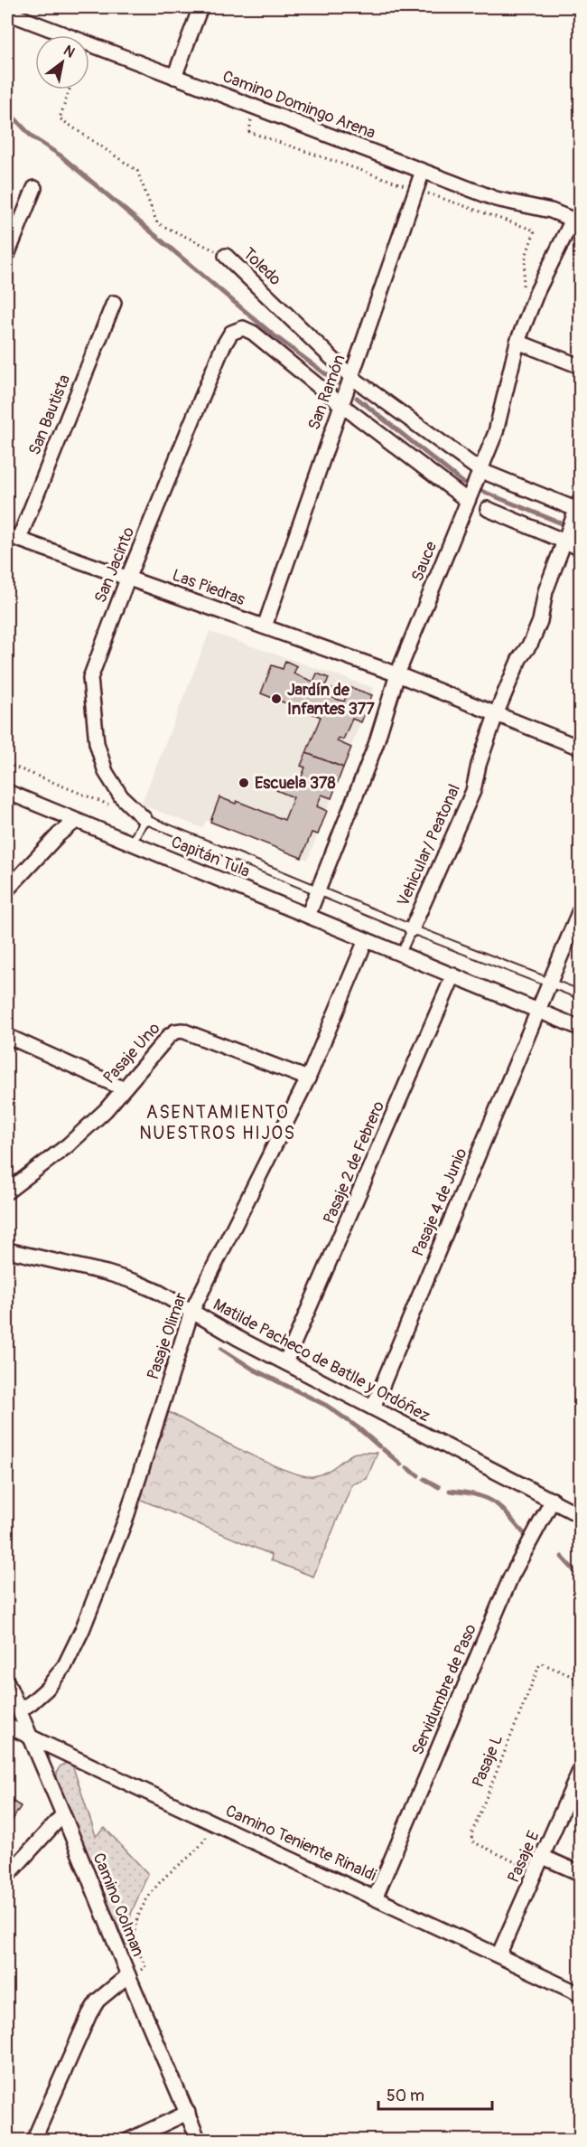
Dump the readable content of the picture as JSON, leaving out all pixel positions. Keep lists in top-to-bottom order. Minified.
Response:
{"streets":{"street":["Camino Domingo Arena","Toledo","San Ramón","San Bautista","Sauce","San Jacinto","Las Piedras","Vehicular/ Peatonal","Capitán Tula","Pasaje Uno","Pasaje 2 de Febrero","Pasaje 4 de Junio","Pasaje Olimar","Matilde Pacheco de Batlle y Ordóñez","Servidumbre de Paso","Camino Teniente Rinaldi","Pasaje E","Camino Colman"],"path":["Pasaje L"]},"crossings":[["Camino Domingo Arena","San Ramón"],["Camino Domingo Arena","Sauce"],["Toledo","San Ramón"],["Toledo","Sauce"],["Toledo","Vehicular/ Peatonal"],["San Ramón","San Jacinto"],["San Ramón","Las Piedras"],["San Bautista","Las Piedras"],["Sauce","Las Piedras"],["Sauce","Vehicular/ Peatonal"],["Sauce","Capitán Tula"],["San Jacinto","Las Piedras"],["Capitán Tula","Pasaje 2 de Febrero"],["Capitán Tula","Pasaje 4 de Junio"],["Capitán Tula","Pasaje Olimar"],["Pasaje Uno","Pasaje Olimar"],["Pasaje 2 de Febrero","Matilde Pacheco de Batlle y Ordóñez"],["Pasaje 4 de Junio","Matilde Pacheco de Batlle y Ordóñez"],["Pasaje Olimar","Matilde Pacheco de Batlle y Ordóñez"],["Pasaje Olimar","Camino Colman"],["Matilde Pacheco de Batlle y Ordóñez","Servidumbre de Paso"],["Servidumbre de Paso","Camino Teniente Rinaldi"],["Pasaje L","Pasaje E"],["Camino Teniente Rinaldi","Pasaje E"],["Camino Teniente Rinaldi","Camino Colman"]],"districts":["ASENTAMIENTO NUESTROS HIJOS"],"places":["Jardín de Infantes 377","Escuela 378"],"scale_bar":"50 m","north":"top right"}
